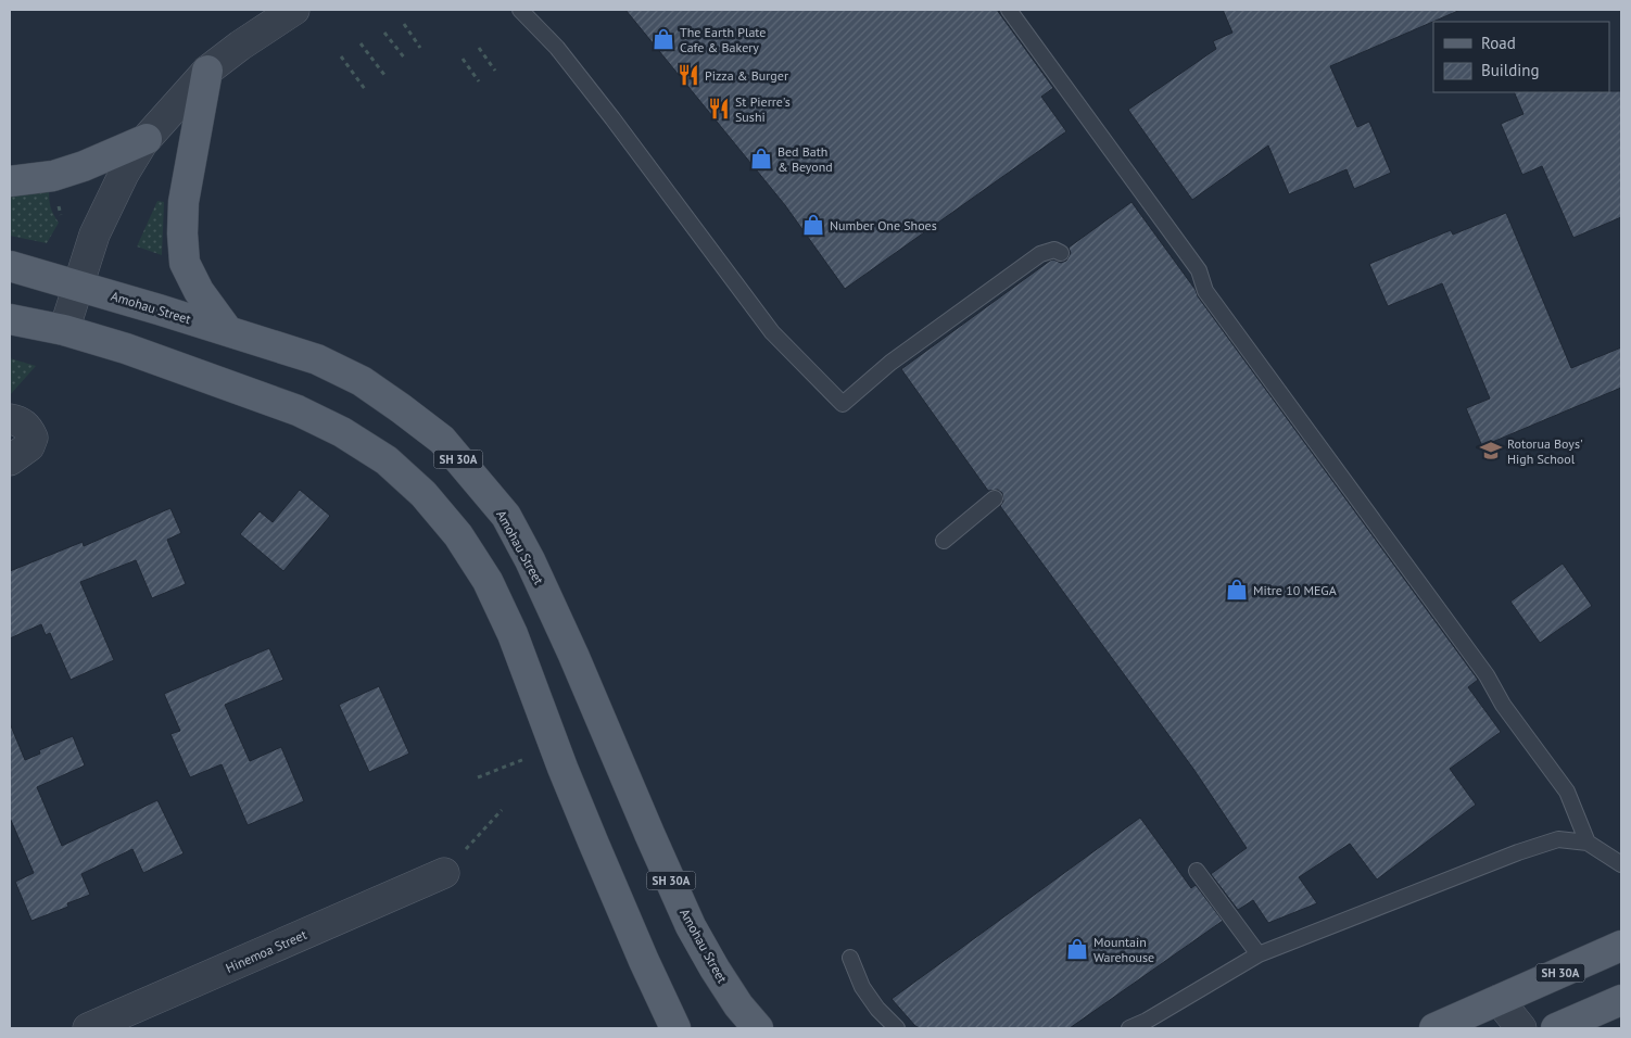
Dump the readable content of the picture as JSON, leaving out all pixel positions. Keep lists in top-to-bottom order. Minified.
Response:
{"streets":{"main road":["Amohau Street","SH 30A"],"street":["Hinemoa Street"]},"places":{"shop":["The Earth Plate Cafe & Bakery","Bed Bath & Beyond","Number One Shoes","Mitre 10 MEGA","Mountain Warehouse"],"restaurant":["Pizza & Burger","St Pierre's Sushi"],"school or university":["Rotorua Boys' High School"]},"legend":["Road","Building"]}
